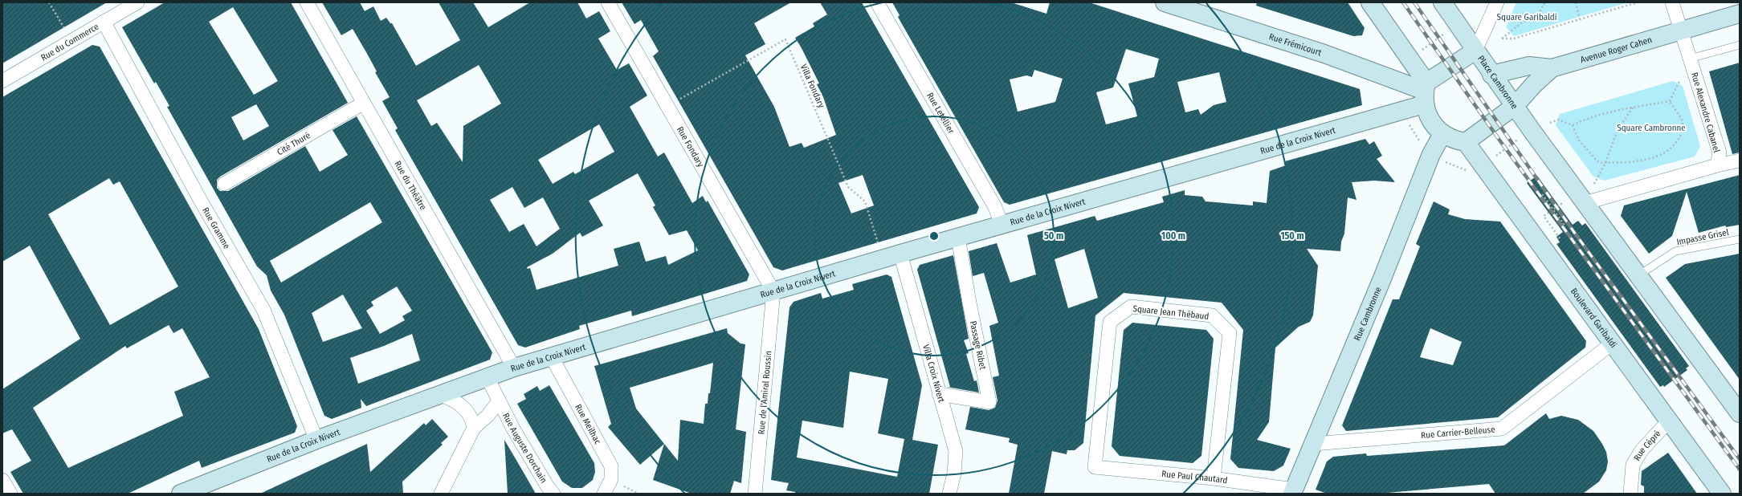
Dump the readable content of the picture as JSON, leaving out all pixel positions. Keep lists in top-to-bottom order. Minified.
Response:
{"streets":{"street":["Rue du Commerce","Rue Frémicourt","Avenue Roger Cahen","Place Cambronne","Rue Alexandre Cabanel","Rue Letellier","Rue de la Croix Nivert","Cité Thuré","Rue Fondary","Rue du Théâtre","Rue Gramme","Square Jean Thébaud","Rue Cambronne","Boulevard Garibaldi","Passage Ribet","Villa Croix Nivert","Rue de l'Amiral Roussin","Rue Meilhac","Rue Carrier-Belleuse","Rue Cépré","Rue Auguste Dorchain","Rue Paul Chautard"],"lane":["Impasse Grisel"],"path":["Villa Fondary"]},"crossings":[["Rue du Commerce","Rue Gramme"],["Rue Frémicourt","Place Cambronne"],["Rue Frémicourt","Rue de la Croix Nivert"],["Avenue Roger Cahen","Place Cambronne"],["Avenue Roger Cahen","Rue Alexandre Cabanel"],["Place Cambronne","Rue de la Croix Nivert"],["Place Cambronne","Boulevard Garibaldi"],["Villa Fondary","Rue de la Croix Nivert"],["Villa Fondary","Rue Fondary"],["Rue Letellier","Rue de la Croix Nivert"],["Rue de la Croix Nivert","Rue Fondary"],["Rue de la Croix Nivert","Rue du Théâtre"],["Rue de la Croix Nivert","Rue Gramme"],["Rue de la Croix Nivert","Passage Ribet"],["Rue de la Croix Nivert","Villa Croix Nivert"],["Rue de la Croix Nivert","Rue de l'Amiral Roussin"],["Rue de la Croix Nivert","Rue Meilhac"],["Rue de la Croix Nivert","Rue Auguste Dorchain"],["Cité Thuré","Rue du Théâtre"],["Rue Fondary","Rue de l'Amiral Roussin"],["Square Jean Thébaud","Rue Paul Chautard"],["Rue Cambronne","Rue Carrier-Belleuse"],["Rue Cambronne","Rue Paul Chautard"],["Boulevard Garibaldi","Rue Carrier-Belleuse"],["Boulevard Garibaldi","Rue Cépré"],["Passage Ribet","Villa Croix Nivert"]],"parks":["Square Garibaldi","Square Cambronne"],"rings":["50 m","100 m","150 m"]}
